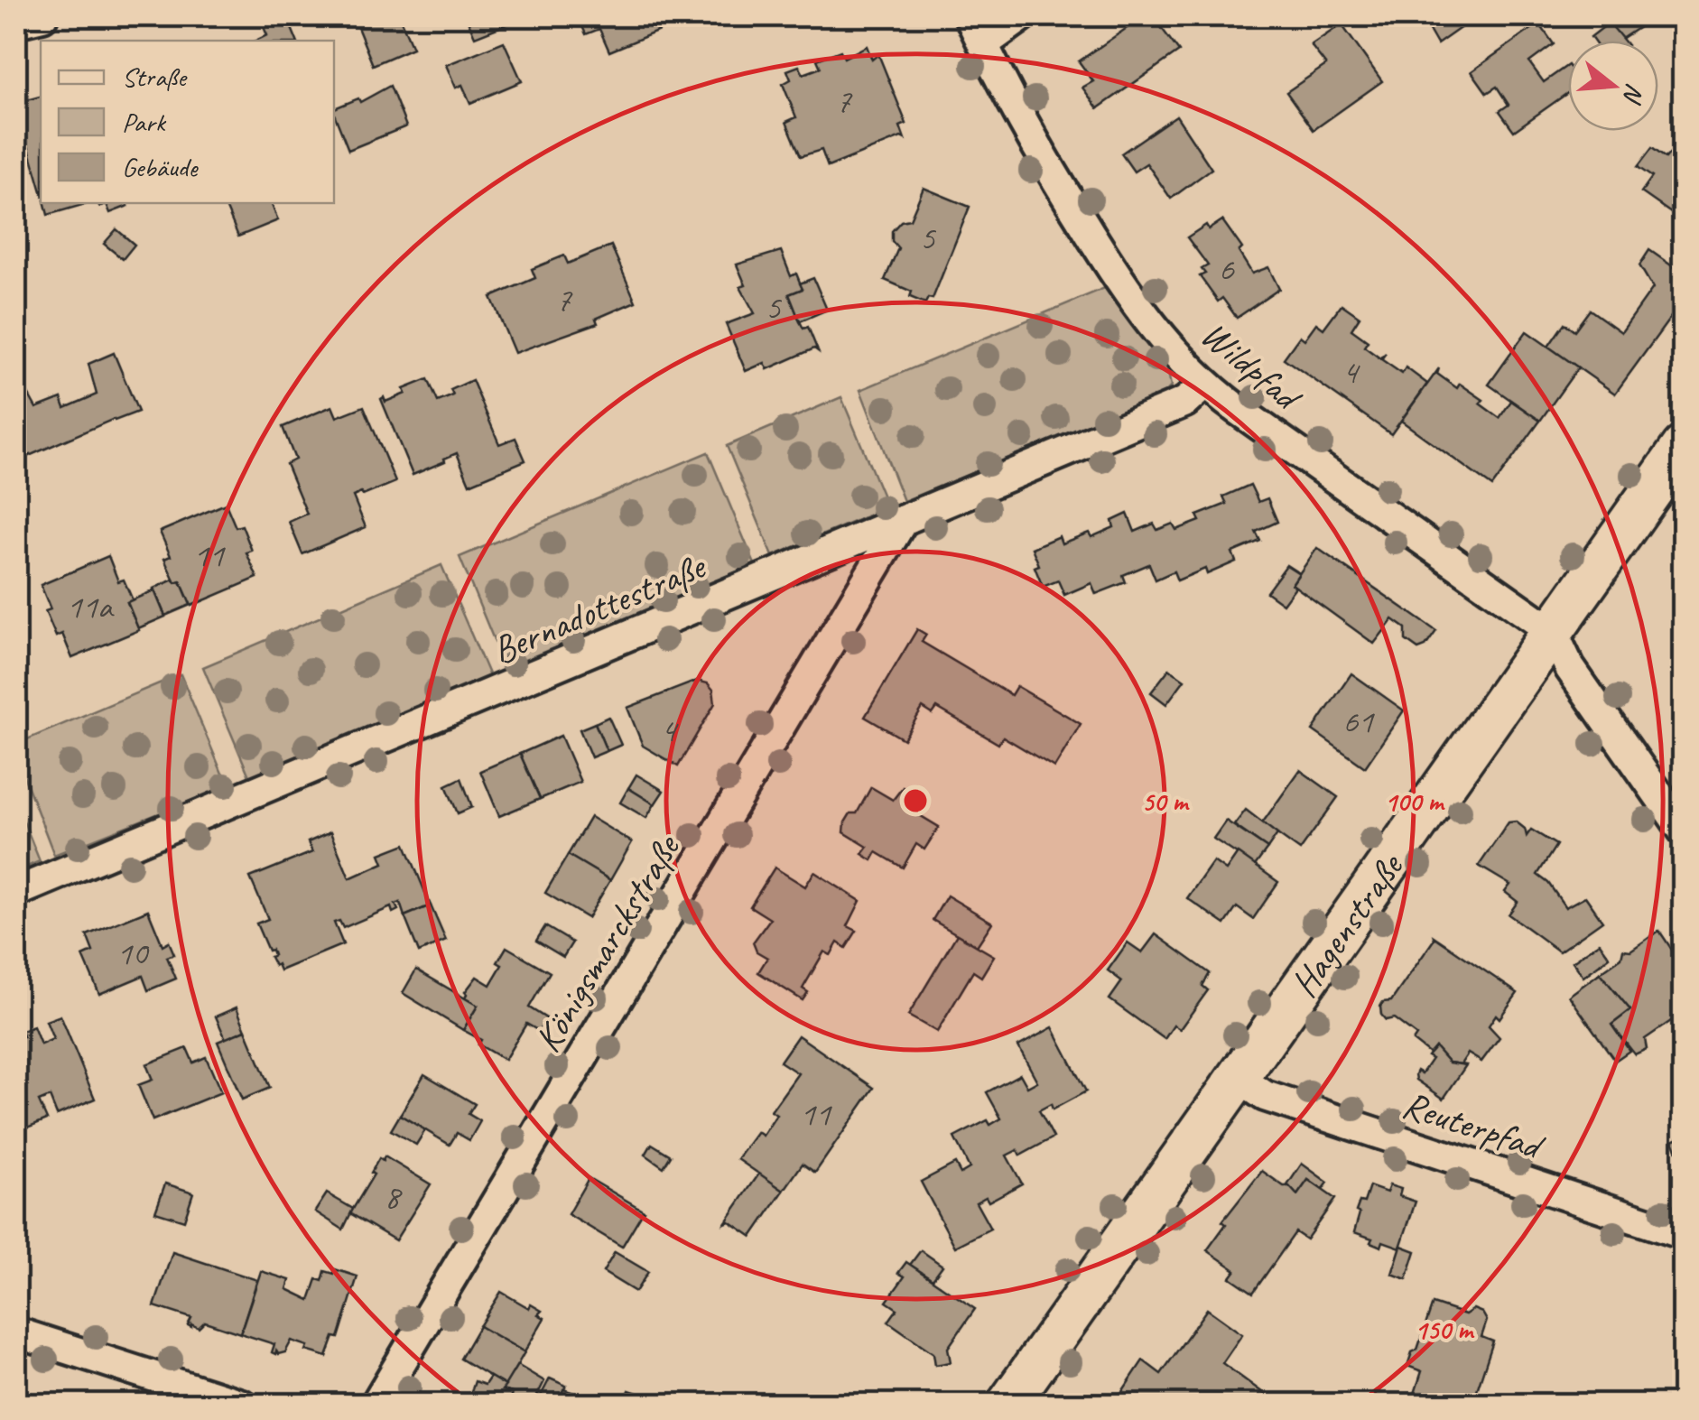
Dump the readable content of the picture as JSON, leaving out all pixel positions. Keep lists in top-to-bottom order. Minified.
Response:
{"streets":{"main road":["Hagenstraße"],"street":["Wildpfad","Bernadottestraße","Königsmarckstraße","Reuterpfad"]},"crossings":[["Wildpfad","Bernadottestraße"],["Wildpfad","Hagenstraße"],["Bernadottestraße","Königsmarckstraße"],["Hagenstraße","Reuterpfad"]],"house_numbers":["7","5","6","7","5","4","11","11a","61","4","10","11","8"],"legend":["Straße","Park","Gebäude"],"north":"right","rings":["50 m","100 m","150 m"]}
